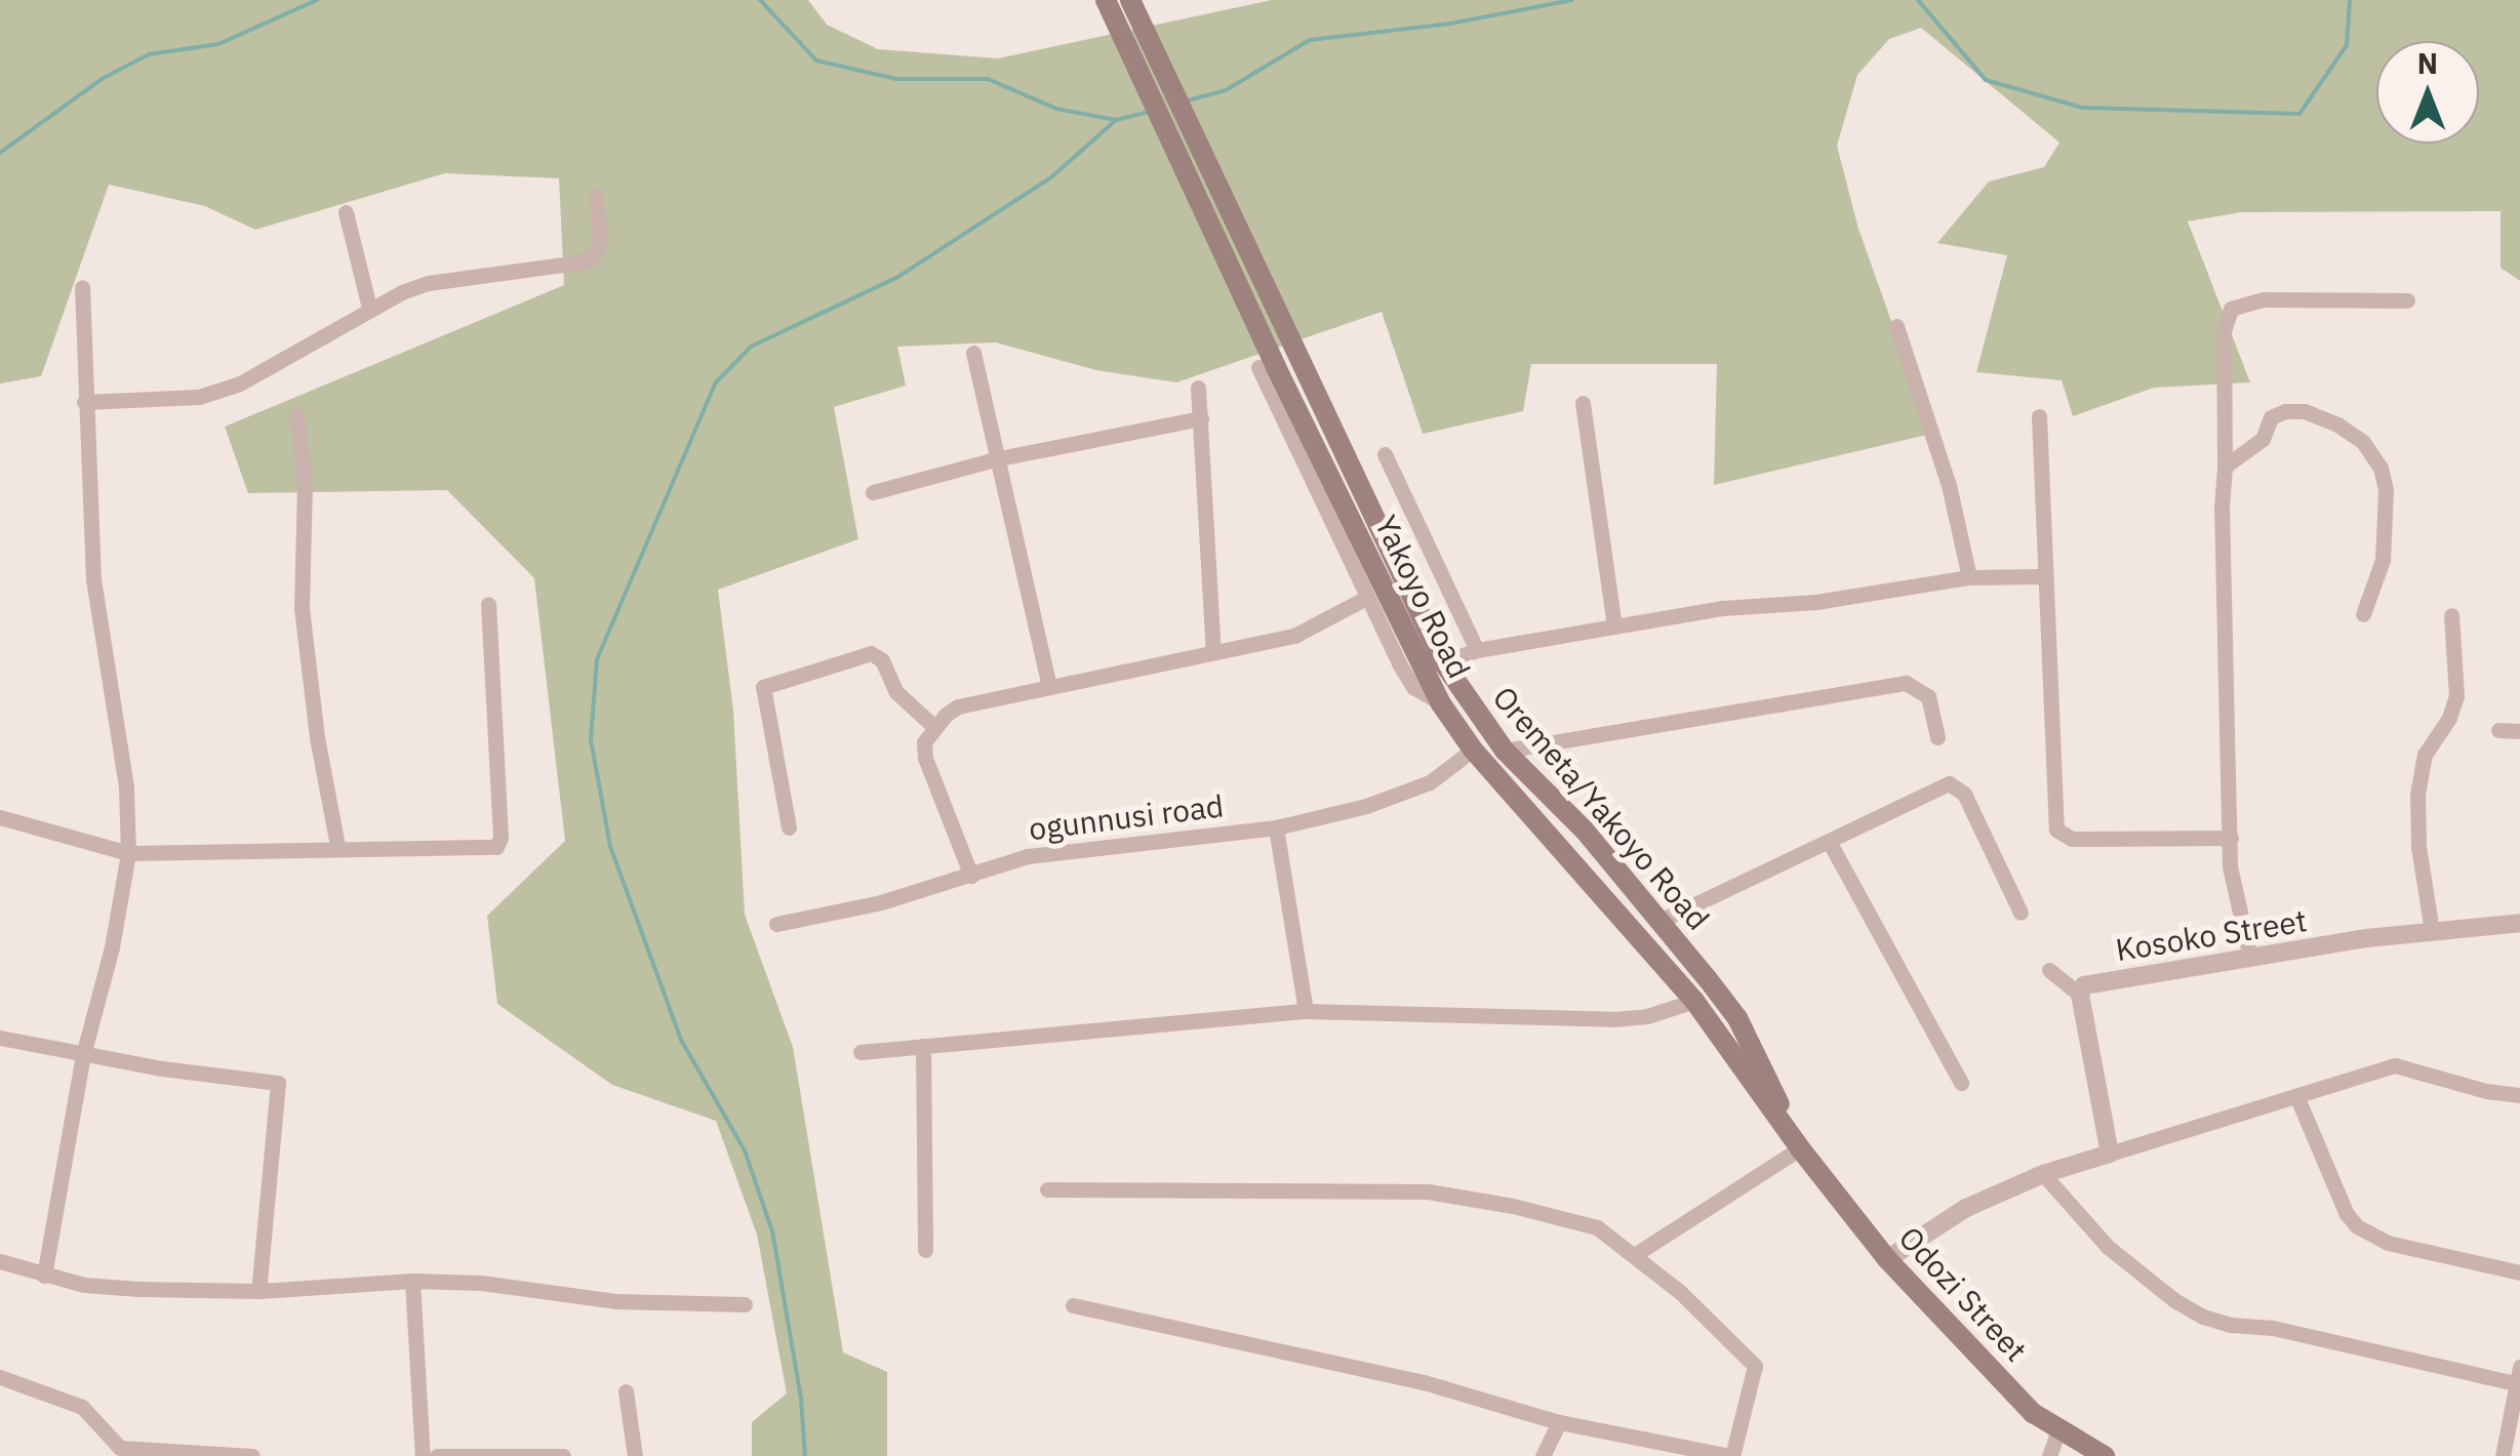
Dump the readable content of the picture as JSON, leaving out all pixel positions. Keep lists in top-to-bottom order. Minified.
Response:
{"streets":{"main road":["Yakoyo Road","Oremeta/Yakoyo Road","Odozi Street"],"street":["ogunnusi road","Kosoko Street"]},"crossings":[["Yakoyo Road","Oremeta/Yakoyo Road"],["Yakoyo Road","ogunnusi road"],["Yakoyo Road","Odozi Street"],["Oremeta/Yakoyo Road","Odozi Street"]],"north":"top"}
